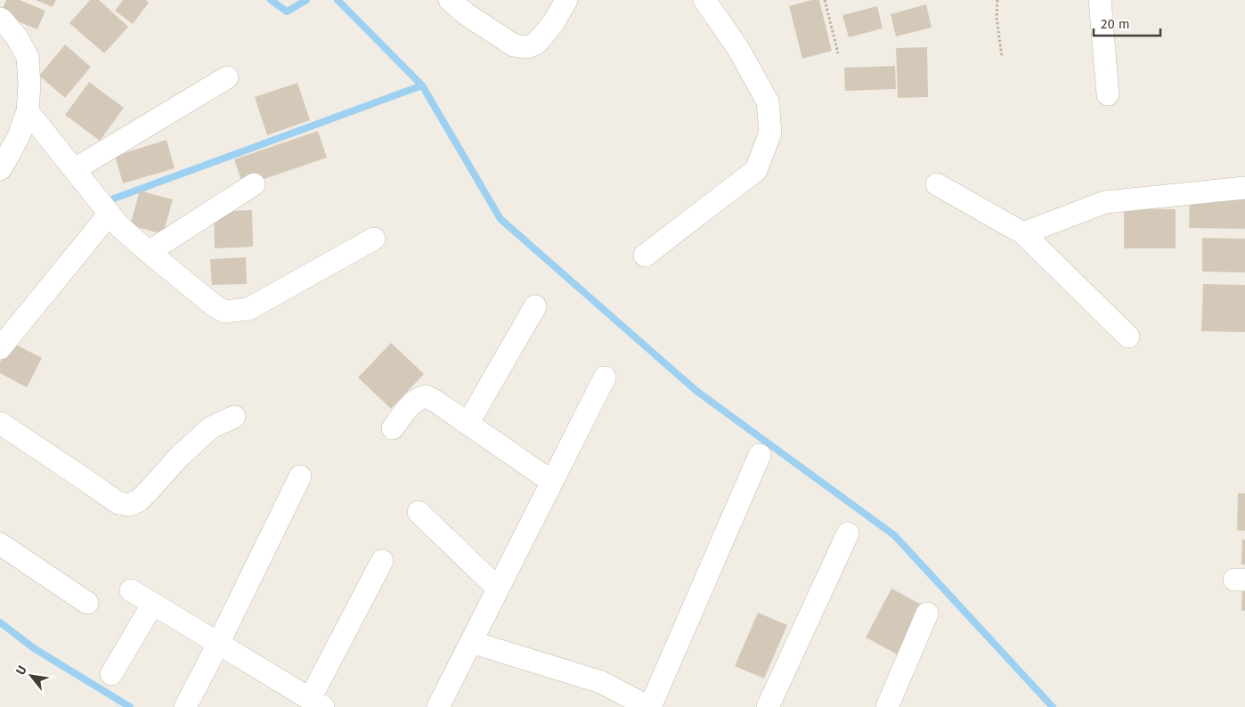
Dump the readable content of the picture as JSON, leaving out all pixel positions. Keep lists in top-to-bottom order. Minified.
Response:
{"scale_bar":"20 m","north":"top left"}
